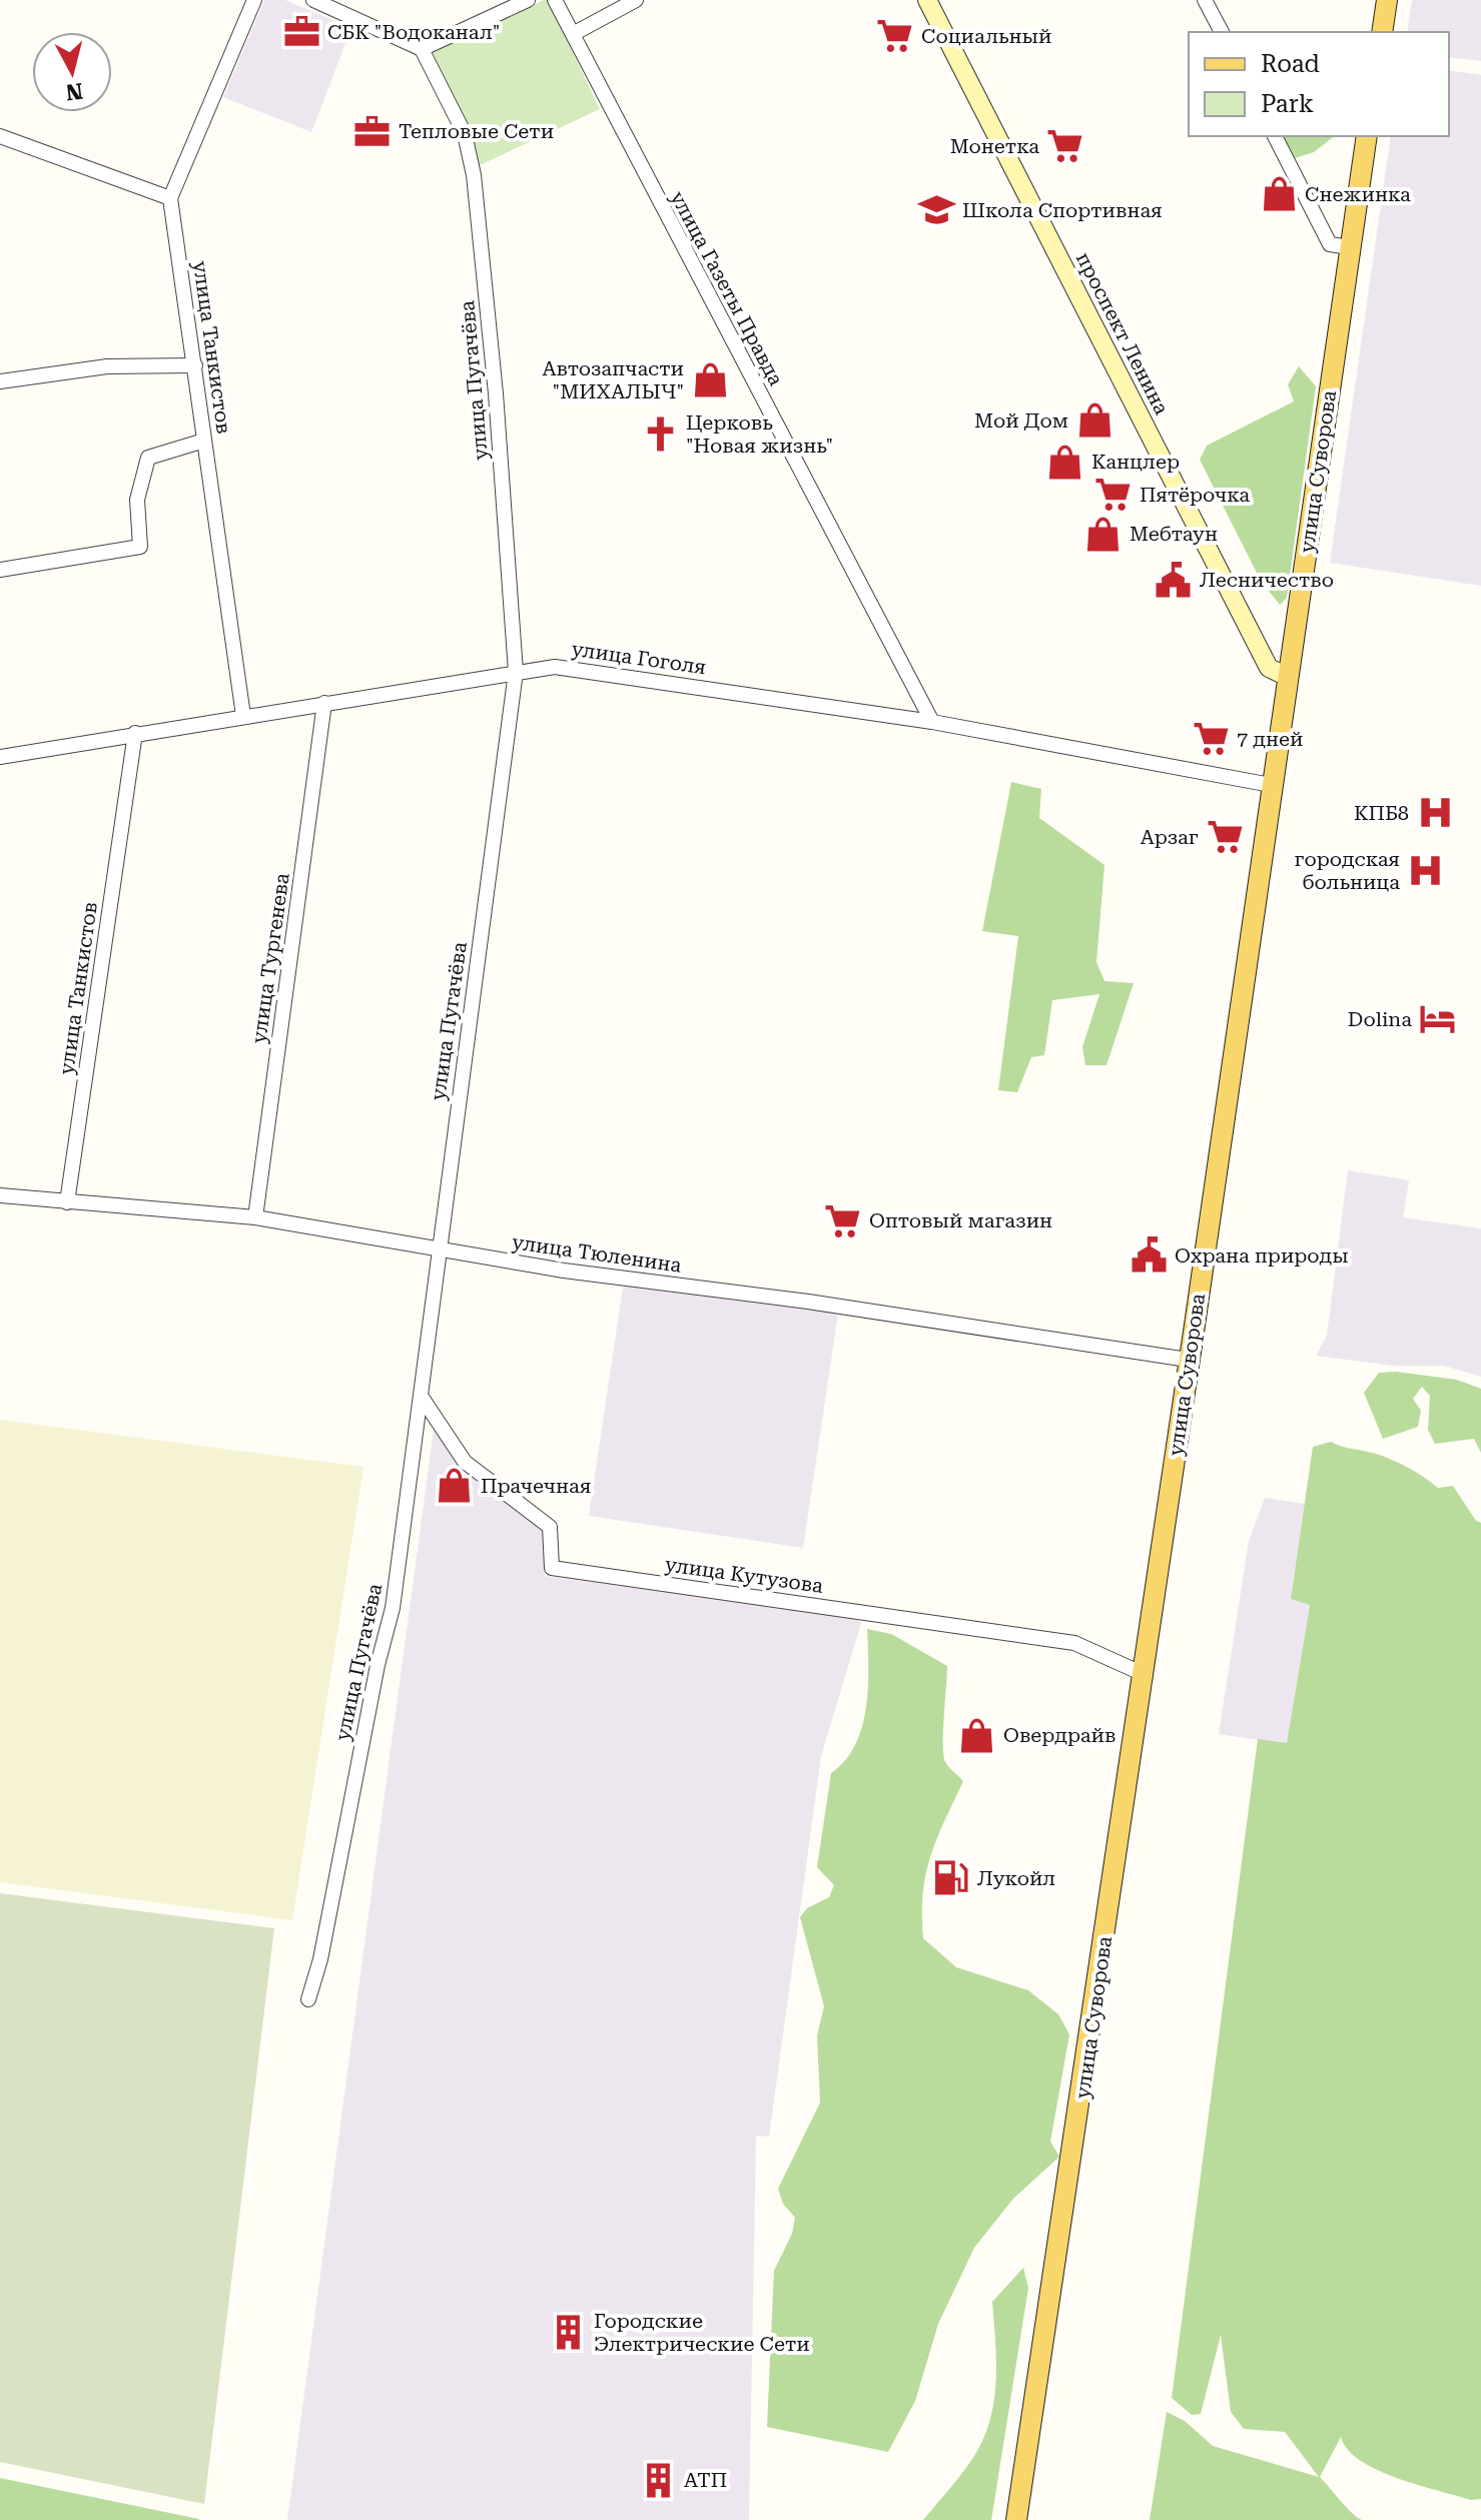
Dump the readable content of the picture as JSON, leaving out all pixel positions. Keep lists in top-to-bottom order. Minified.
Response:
{"streets":{"main road":["проспект Ленина","улица Суворова"],"street":["улица Газеты Правда","улица Танкистов","улица Пугачёва","улица Гоголя","улица Тургенева","улица Тюленина","улица Кутузова"]},"crossings":[["улица Газеты Правда","улица Гоголя"],["проспект Ленина","улица Суворова"],["улица Танкистов","улица Гоголя"],["улица Танкистов","улица Тюленина"],["улица Пугачёва","улица Гоголя"],["улица Пугачёва","улица Тюленина"],["улица Пугачёва","улица Кутузова"],["улица Суворова","улица Гоголя"],["улица Суворова","улица Тюленина"],["улица Суворова","улица Кутузова"],["улица Гоголя","улица Тургенева"],["улица Тургенева","улица Тюленина"]],"places":{"office":["СБК \"Водоканал\"","Тепловые Сети"],"supermarket":["Социальный","Монетка","Пятёрочка","7 дней","Арзаг","Оптовый магазин"],"shop":["Снежинка","Автозапчасти \"МИХАЛЫЧ\"","Мой Дом","Канцлер","Мебтаун","Прачечная","Овердрайв"],"school or university":["Школа Спортивная"],"church":["Церковь \"Новая жизнь\""],"public building":["Лесничество","Охрана природы"],"hospital":["КПБ8","городская больница"],"hotel":["Dolina"],"fuel station":["Лукойл"],"building":["Городские Электрические Сети","АТП"]},"legend":["Road","Park"],"north":"bottom"}
